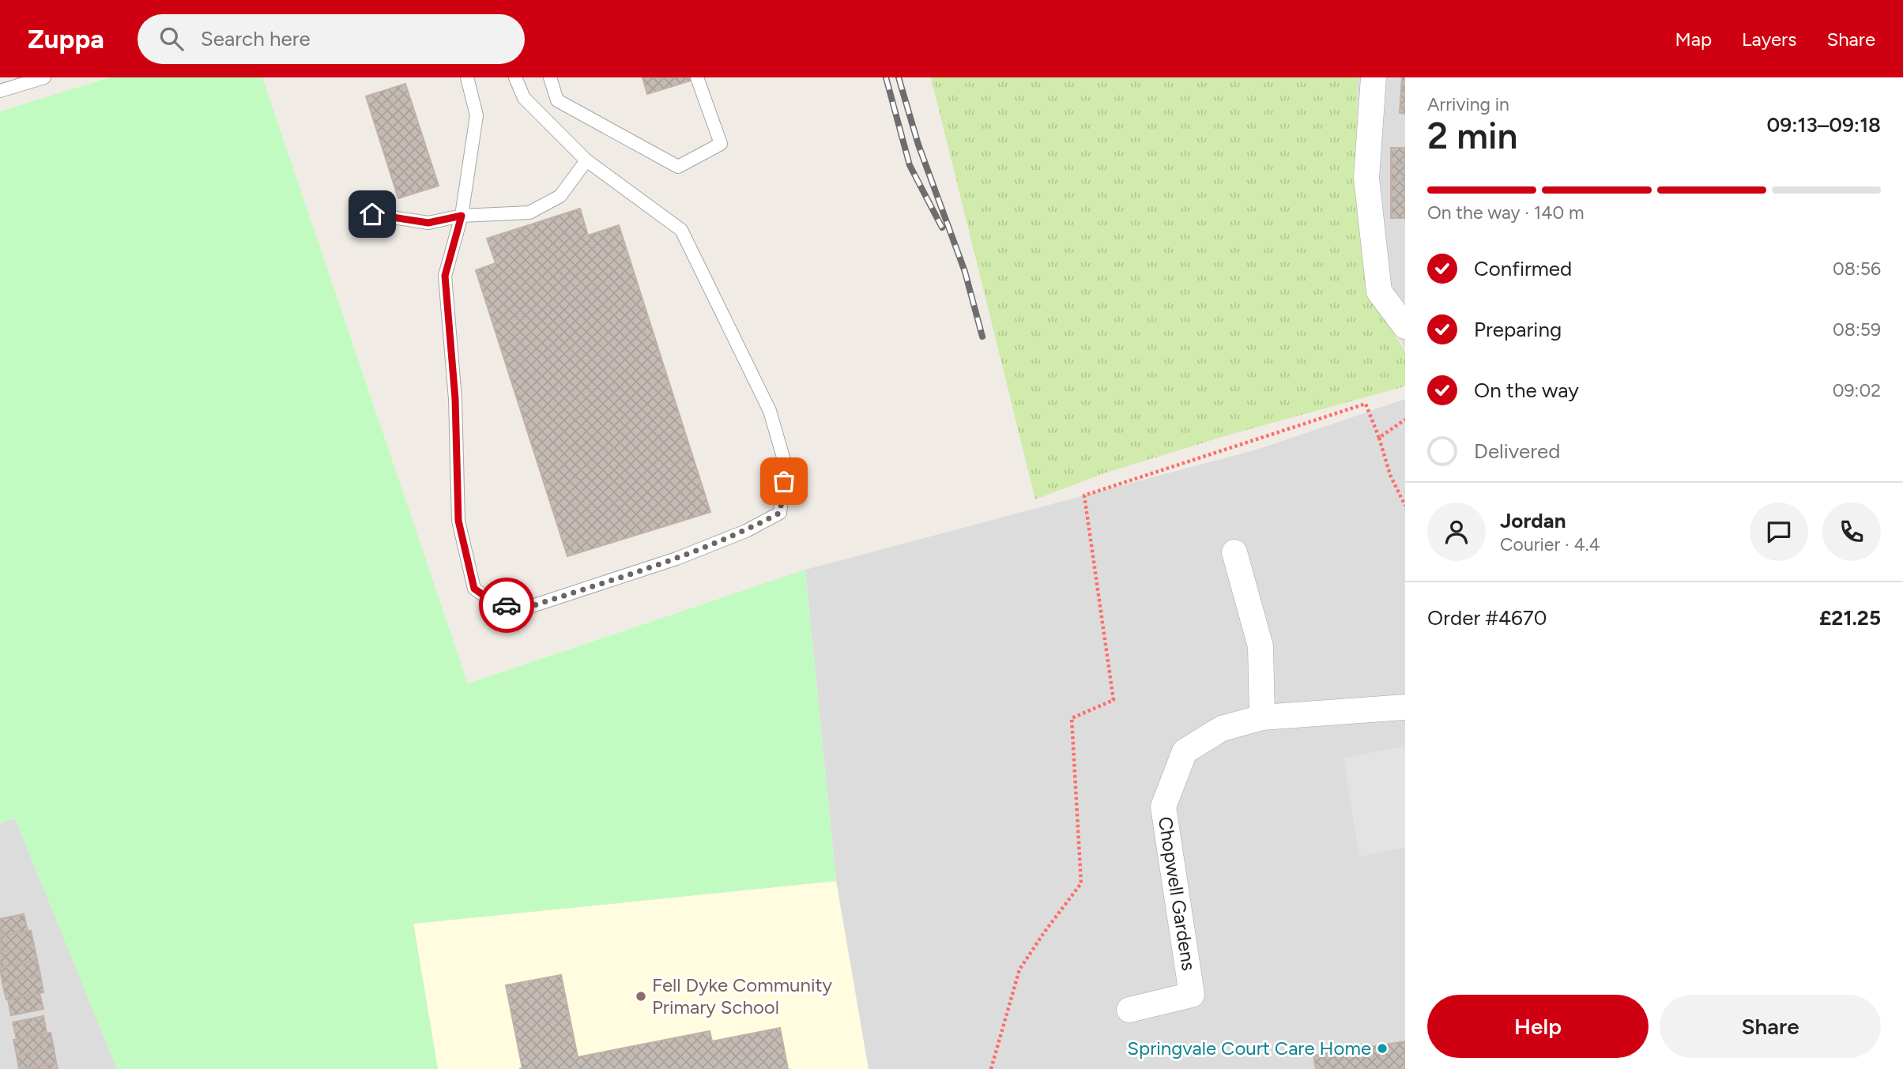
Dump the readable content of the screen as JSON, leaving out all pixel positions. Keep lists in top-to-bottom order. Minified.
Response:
{"streets":{"street":["Chopwell Gardens"]},"places":["Fell Dyke Community Primary School","Springvale Court Care Home"],"page":{"header":"Zuppa","search":"Search here","nav":["Map","Layers","Share"],"heading":["2 min","Arriving in","09:13–09:18"],"panel":["Jordan","Courier · 4.4","Order #4670","£21.25"],"bar":"On the way · 140 m","list":[["Confirmed","08:56"],["Preparing","08:59"],["On the way","09:02"],"Delivered"],"buttons":["Help","Share"]}}
